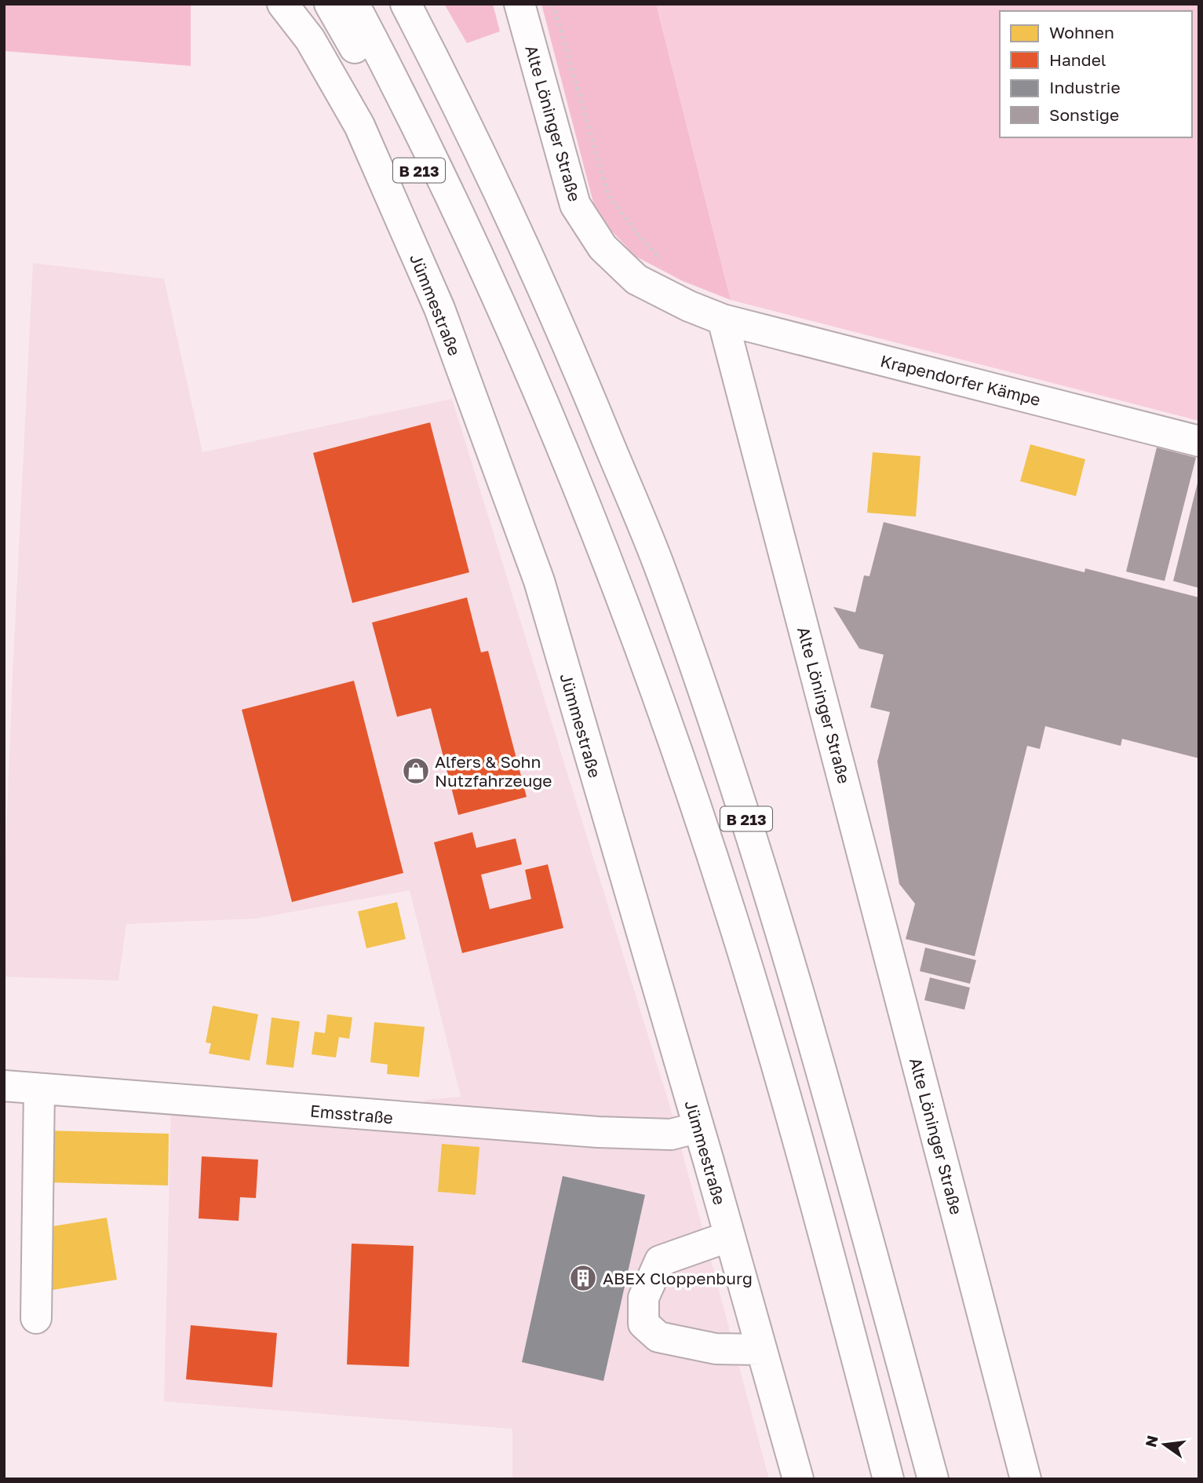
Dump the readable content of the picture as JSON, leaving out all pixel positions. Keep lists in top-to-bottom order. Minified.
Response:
{"streets":{"main road":["Alte Löninger Straße","B 213","Jümmestraße","Krapendorfer Kämpe","Emsstraße"]},"crossings":[["Alte Löninger Straße","Krapendorfer Kämpe"],["Jümmestraße","Emsstraße"]],"places":{"shop":["Alfers & Sohn Nutzfahrzeuge"],"building":["ABEX Cloppenburg"]},"legend":["Wohnen","Handel","Industrie","Sonstige"],"north":"left"}
